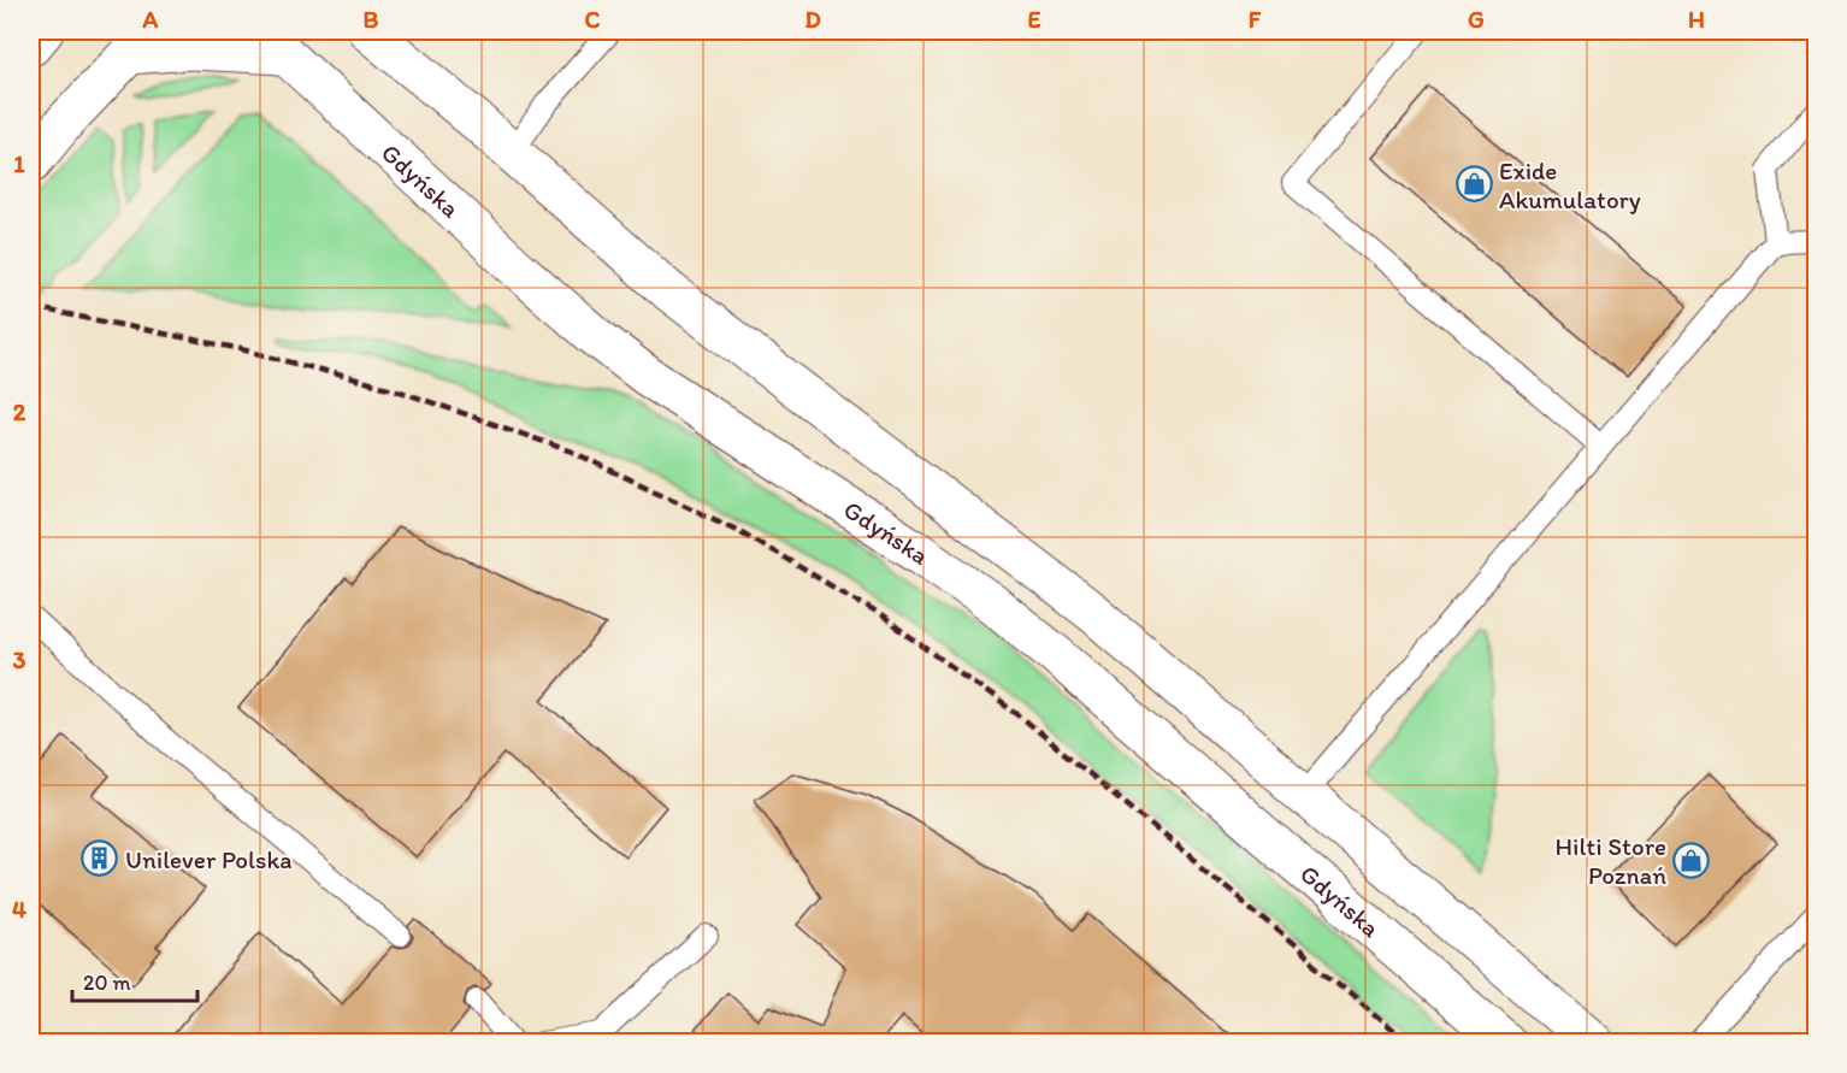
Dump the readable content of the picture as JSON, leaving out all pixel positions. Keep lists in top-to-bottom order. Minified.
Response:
{"streets":{"main road":["Gdyńska"]},"places":{"shop":["Exide Akumulatory","Hilti Store Poznań"],"building":["Unilever Polska"]},"scale_bar":"20 m","grid":{"columns":["A","B","C","D","E","F","G","H"],"rows":["1","2","3","4"]}}
